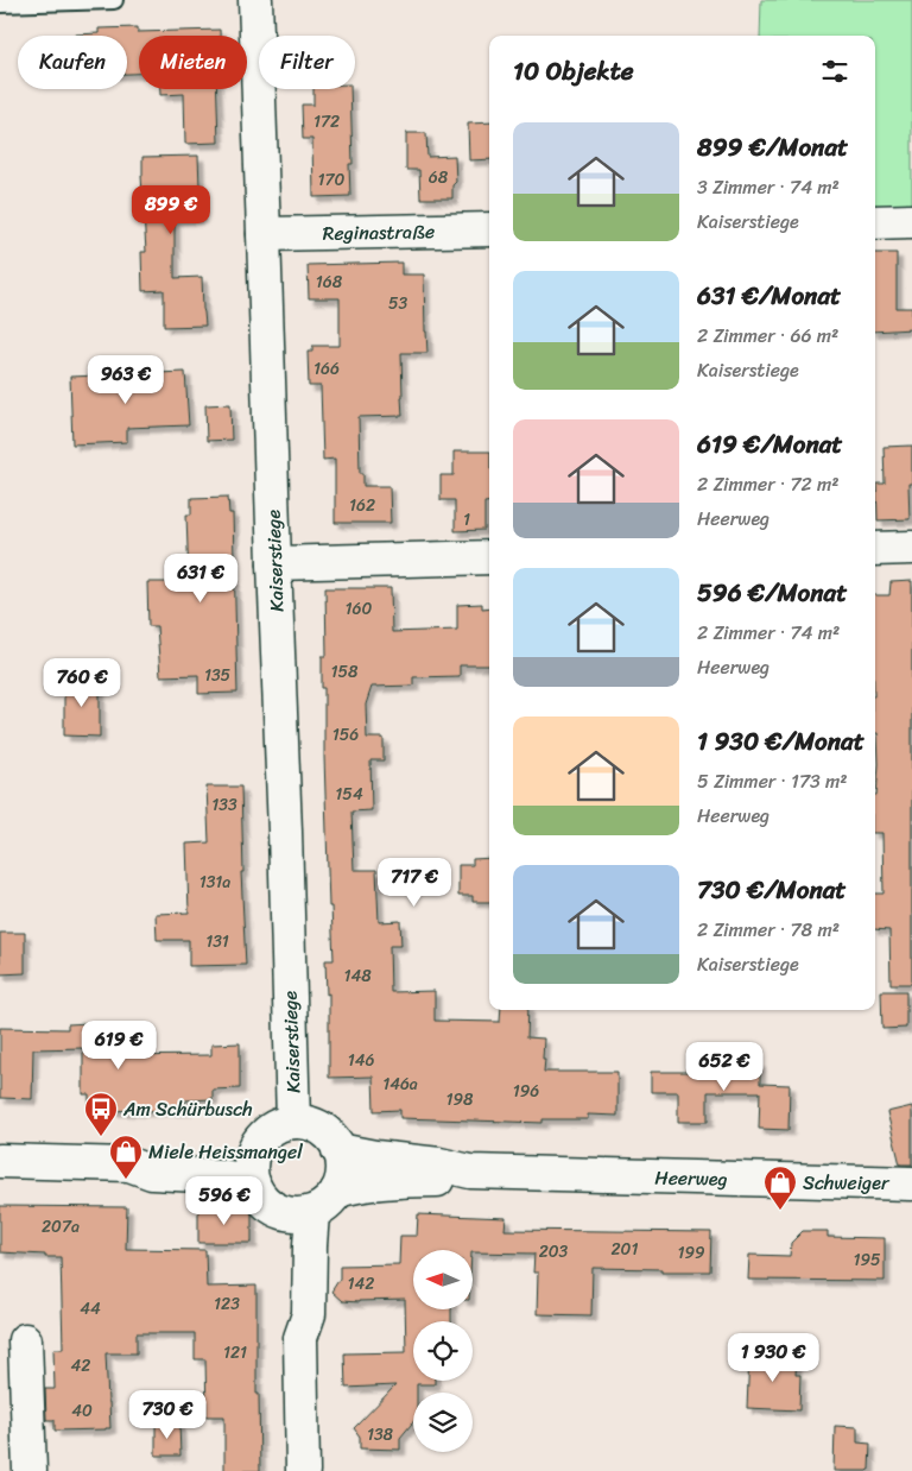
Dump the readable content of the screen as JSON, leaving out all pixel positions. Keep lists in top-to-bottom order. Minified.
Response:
{"streets":{"street":["Reginastraße","Kaiserstiege","Heerweg"]},"crossings":[["Reginastraße","Kaiserstiege"],["Kaiserstiege","Heerweg"]],"places":{"bus stop":["Am Schürbusch"],"shop":["Miele Heissmangel","Schweiger"]},"house_numbers":["172","68","170","168","53","166","162","1","160","158","135","156","154","133","131a","131","148","146","146a","196","198","207a","201","203","199","195","142","123","44","121","42","40","138"],"north":"left","page":{"chip":["Kaufen","Mieten","Filter"],"heading":"10 Objekte","list":[{"name":"899 €/Monat","note":"3 Zimmer · 74 m² · Kaiserstiege"},{"name":"631 €/Monat","note":"2 Zimmer · 66 m² · Kaiserstiege"},{"name":"619 €/Monat","note":"2 Zimmer · 72 m² · Heerweg"},{"name":"596 €/Monat","note":"2 Zimmer · 74 m² · Heerweg"},{"name":"1 930 €/Monat","note":"5 Zimmer · 173 m² · Heerweg"},{"name":"730 €/Monat","note":"2 Zimmer · 78 m² · Kaiserstiege"}],"price":["899 €","963 €","631 €","760 €","717 €","619 €","652 €","596 €","1 930 €","730 €"]}}
